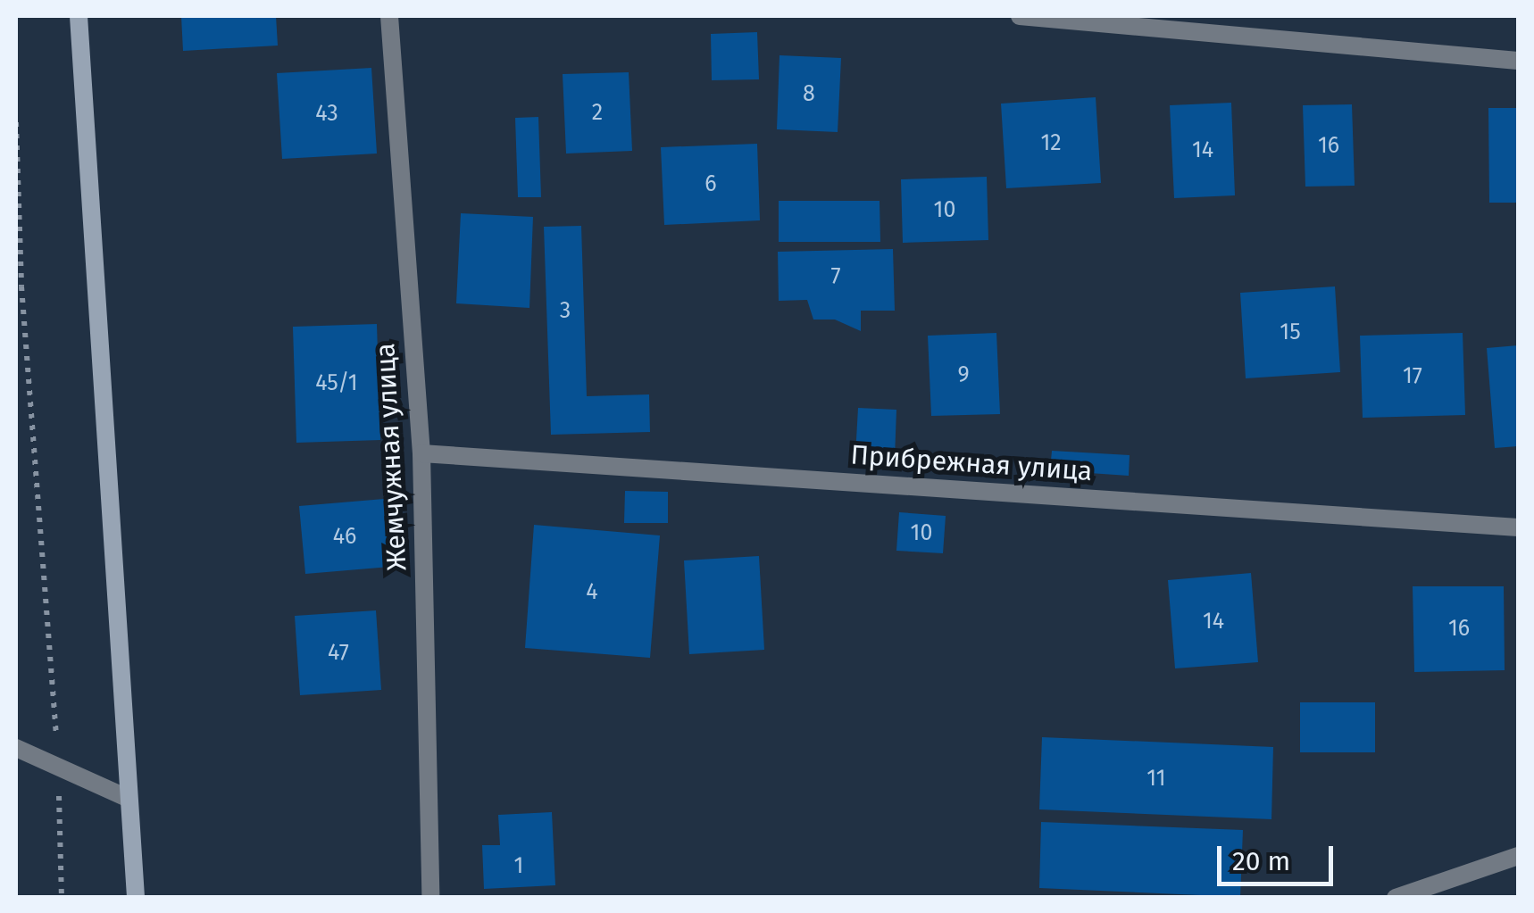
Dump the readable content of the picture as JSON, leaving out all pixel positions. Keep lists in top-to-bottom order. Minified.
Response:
{"streets":{"street":["Жемчужная улица","Прибрежная улица"]},"crossings":[["Жемчужная улица","Прибрежная улица"]],"house_numbers":["8","2","43","12","16","14","6","10","7","3","15","9","17","45/1","10","46","4","14","16","47","11","1"],"scale_bar":"20 m"}
